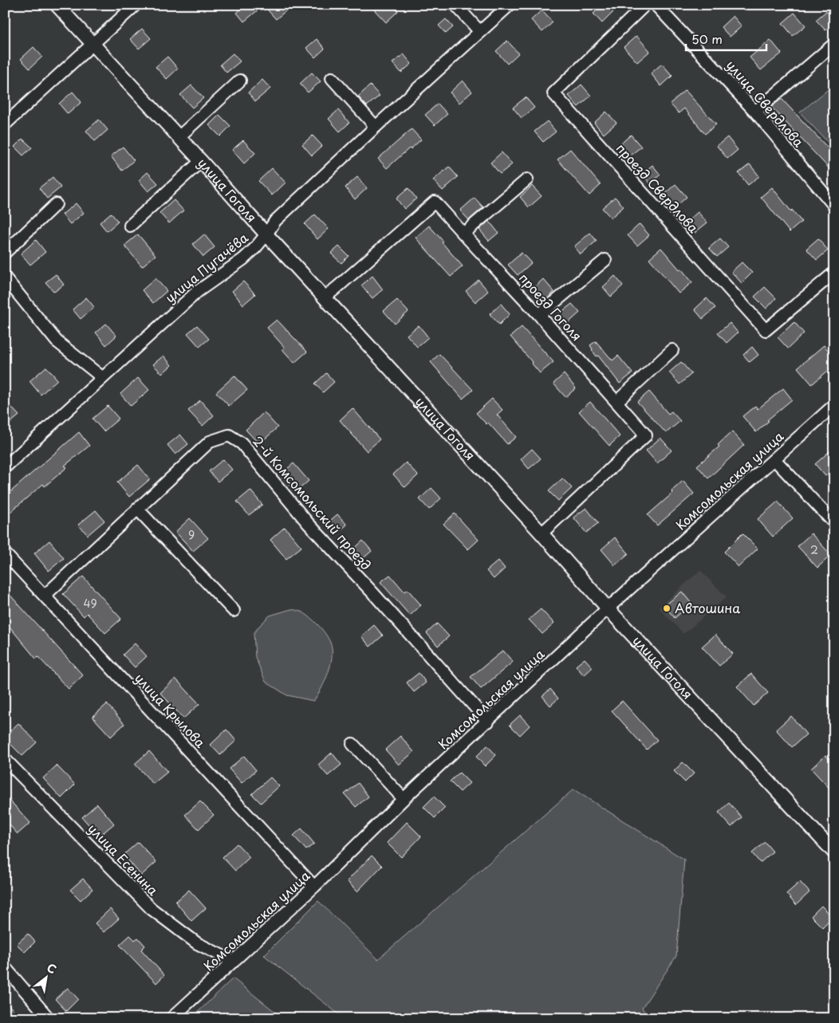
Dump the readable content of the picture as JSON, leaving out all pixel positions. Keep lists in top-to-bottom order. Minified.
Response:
{"streets":{"street":["улица Свердлова","проезд Свердлова","улица Гоголя","улица Пугачёва","проезд Гоголя","Комсомольская улица","2-й Комсомольский проезд","улица Крылова","улица Есенина"]},"crossings":[["улица Гоголя","улица Пугачёва"],["улица Гоголя","проезд Гоголя"],["улица Гоголя","Комсомольская улица"],["Комсомольская улица","2-й Комсомольский проезд"],["Комсомольская улица","улица Крылова"],["Комсомольская улица","улица Есенина"],["2-й Комсомольский проезд","улица Крылова"]],"places":["Автошина"],"house_numbers":["9","2","49"],"scale_bar":"50 m","north":"top right"}
